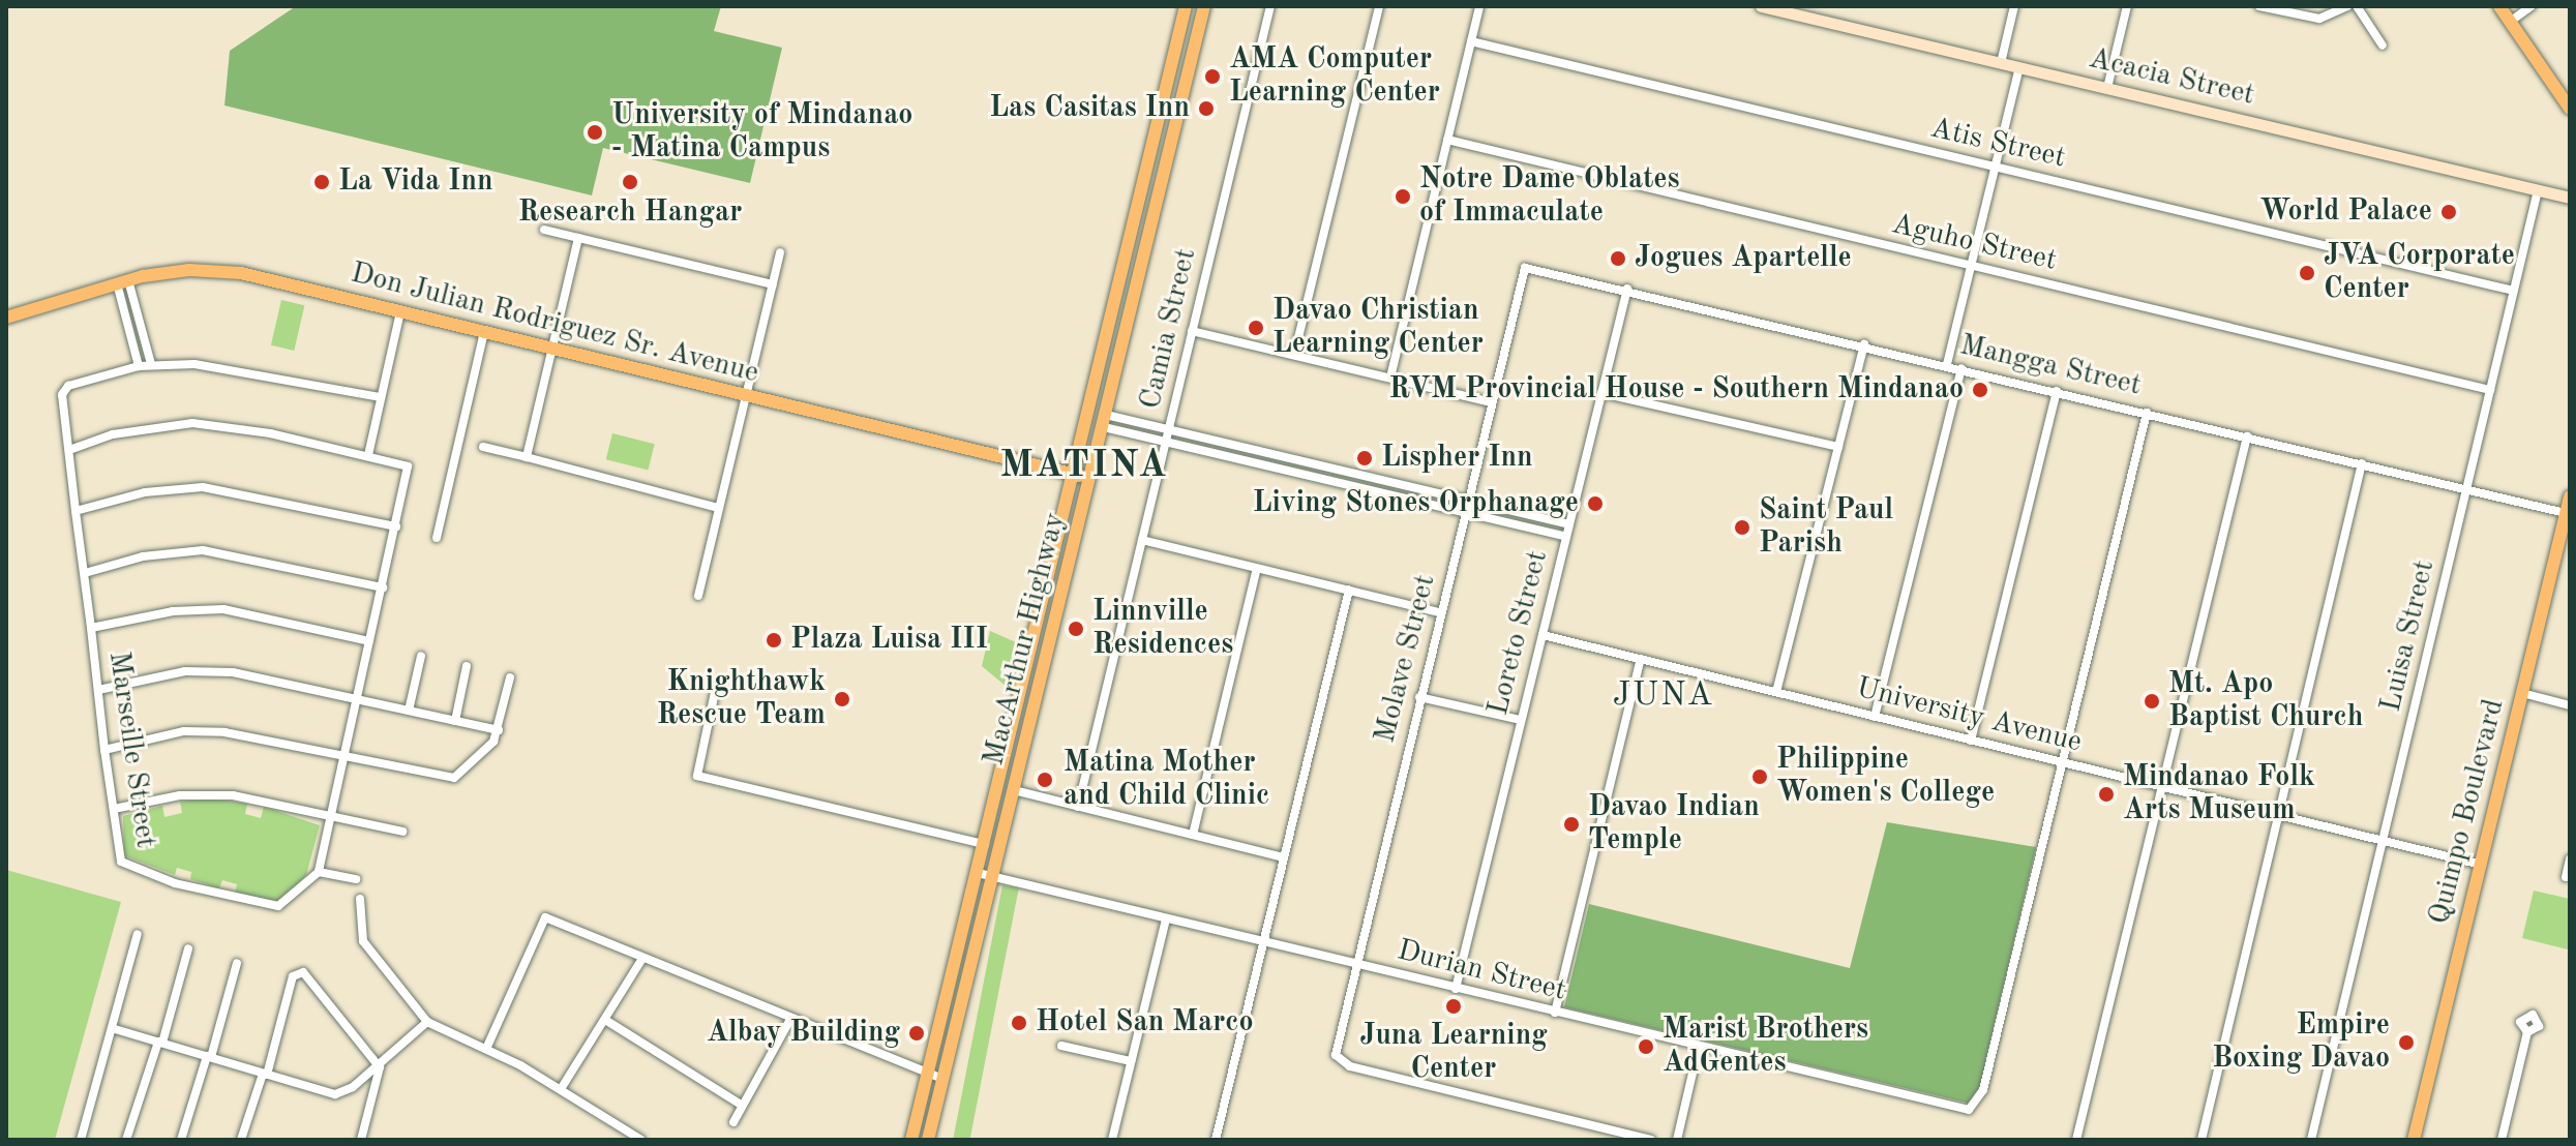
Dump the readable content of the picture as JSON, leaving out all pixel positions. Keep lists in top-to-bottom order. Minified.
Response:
{"streets":{"main road":["Don Julian Rodriguez Sr. Avenue","MacArthur Highway","Quimpo Boulevard"],"street":["Acacia Street","Atis Street","Aguho Street","Camia Street","Mangga Street","Loreto Street","Luisa Street","Molave Street","University Avenue","Marseille Street","Durian Street"]},"crossings":[["Acacia Street","Luisa Street"],["Atis Street","Luisa Street"],["Aguho Street","Luisa Street"],["Don Julian Rodriguez Sr. Avenue","MacArthur Highway"],["Mangga Street","Loreto Street"],["Mangga Street","Luisa Street"],["Mangga Street","Molave Street"],["Mangga Street","Quimpo Boulevard"],["Loreto Street","University Avenue"],["Loreto Street","Durian Street"],["Luisa Street","University Avenue"],["MacArthur Highway","Durian Street"],["Molave Street","Durian Street"],["University Avenue","Quimpo Boulevard"],["University Avenue","Durian Street"]],"districts":["MATINA","JUNA"],"places":["AMA Computer Learning Center","Las Casitas Inn","University of Mindanao - Matina Campus","La Vida Inn","Research Hangar","Notre Dame Oblates of Immaculate","World Palace","Jogues Apartelle","JVA Corporate Center","Davao Christian Learning Center","RVM Provincial House - Southern Mindanao","Lispher Inn","Living Stones Orphanage","Saint Paul Parish","Linnville Residences","Plaza Luisa III","Knighthawk Rescue Team","Mt. Apo Baptist Church","Philippine Women's College","Matina Mother and Child Clinic","Mindanao Folk Arts Museum","Davao Indian Temple","Juna Learning Center","Hotel San Marco","Albay Building","Empire Boxing Davao","Marist Brothers AdGentes"]}
